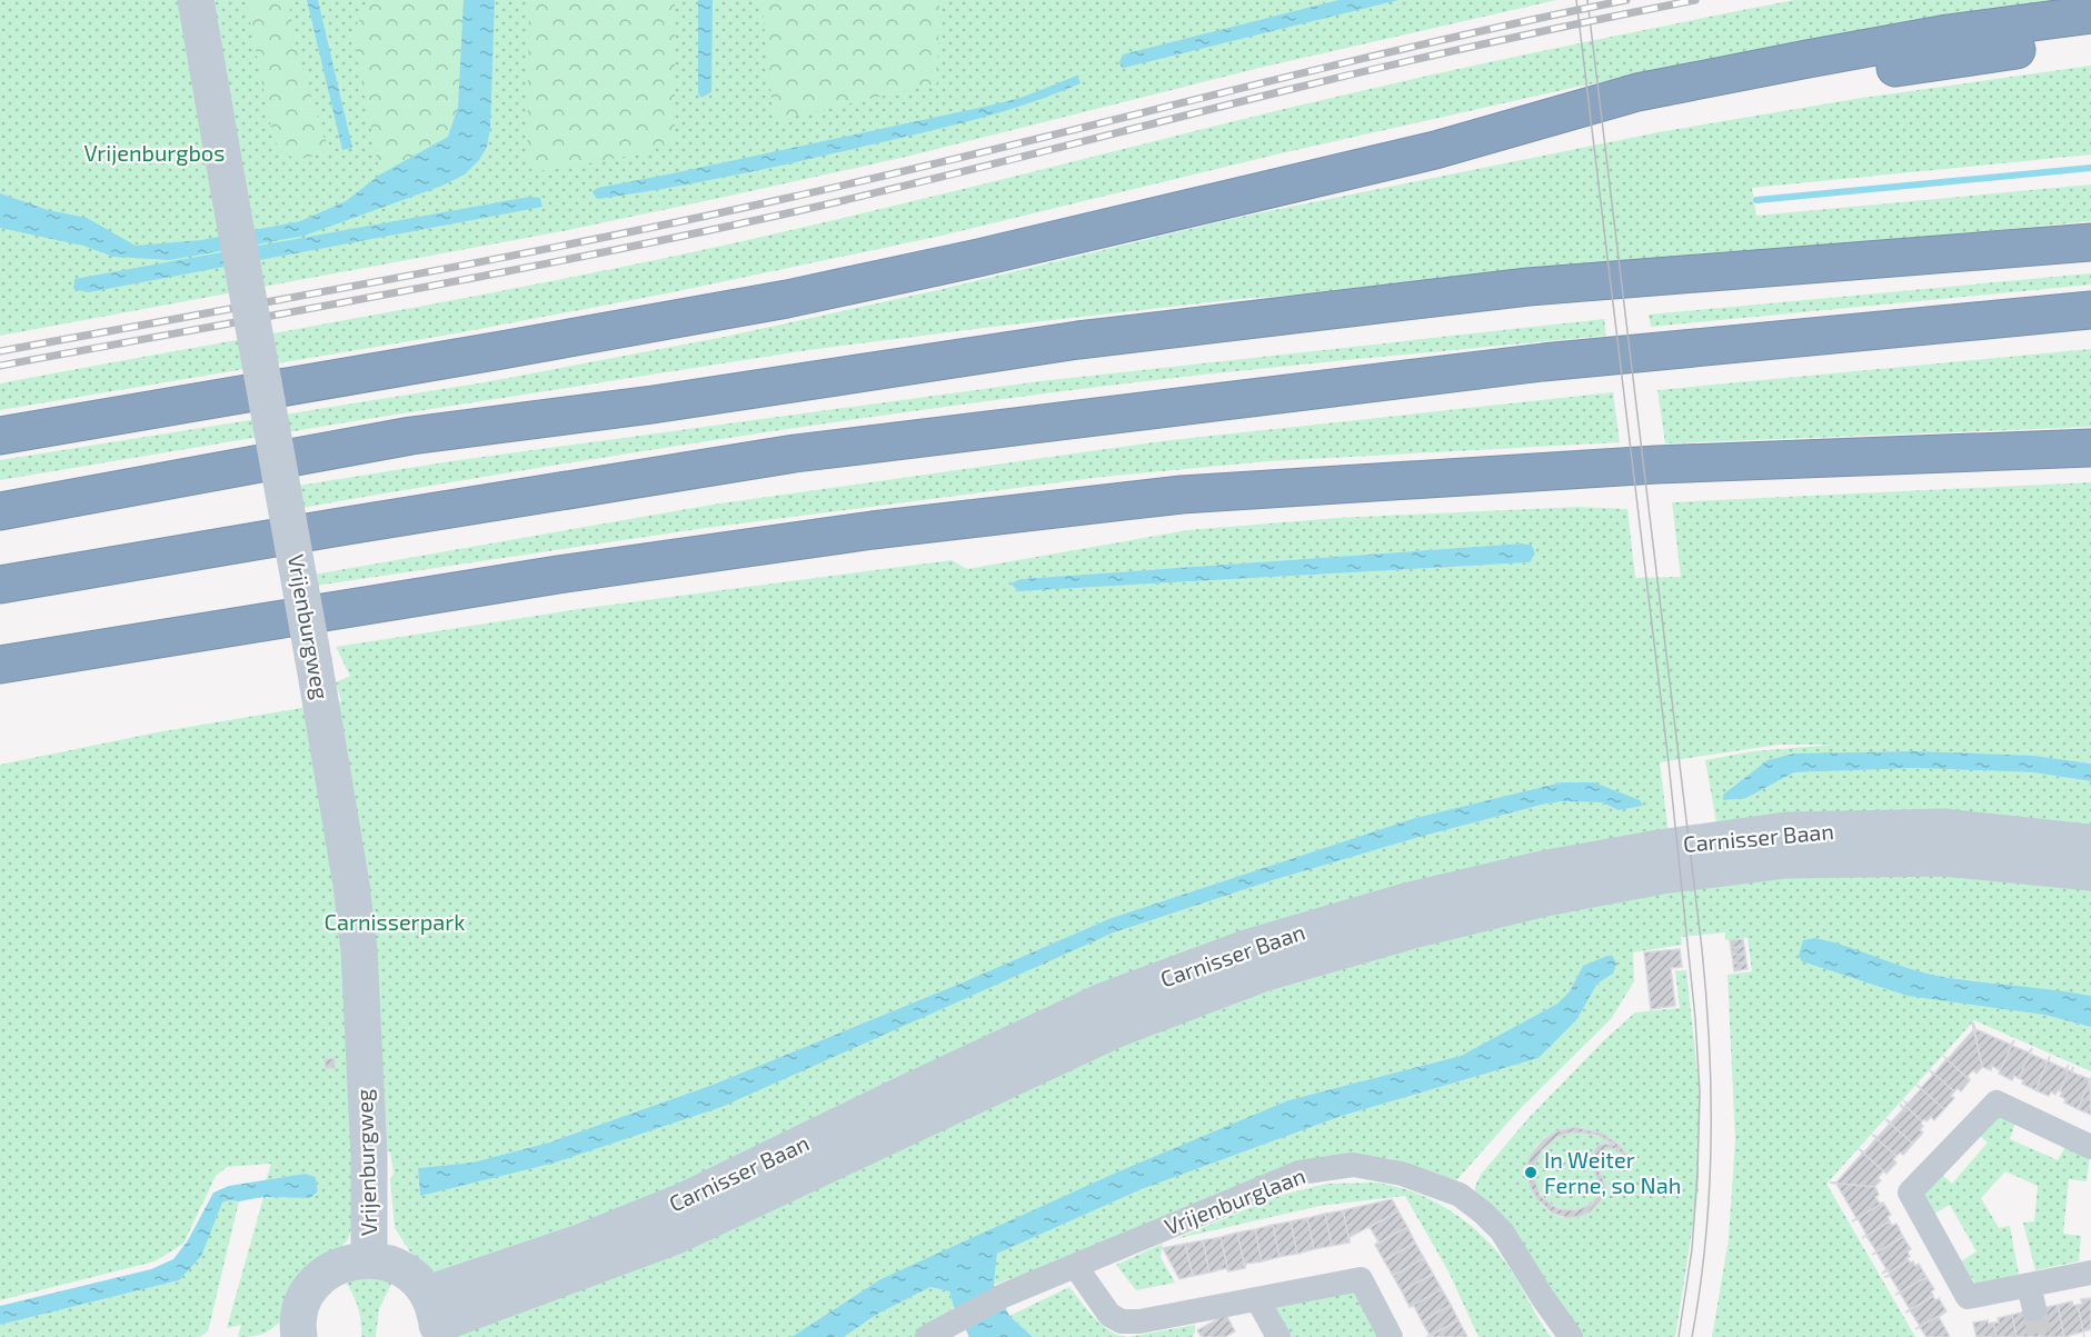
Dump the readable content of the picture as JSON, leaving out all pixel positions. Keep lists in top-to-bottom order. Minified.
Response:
{"streets":{"main road":["Vrijenburgweg","Carnisser Baan"],"street":["Vrijenburglaan"]},"parks":["Vrijenburgbos","Carnisserpark"],"places":["In Weiter Ferne, so Nah"]}
